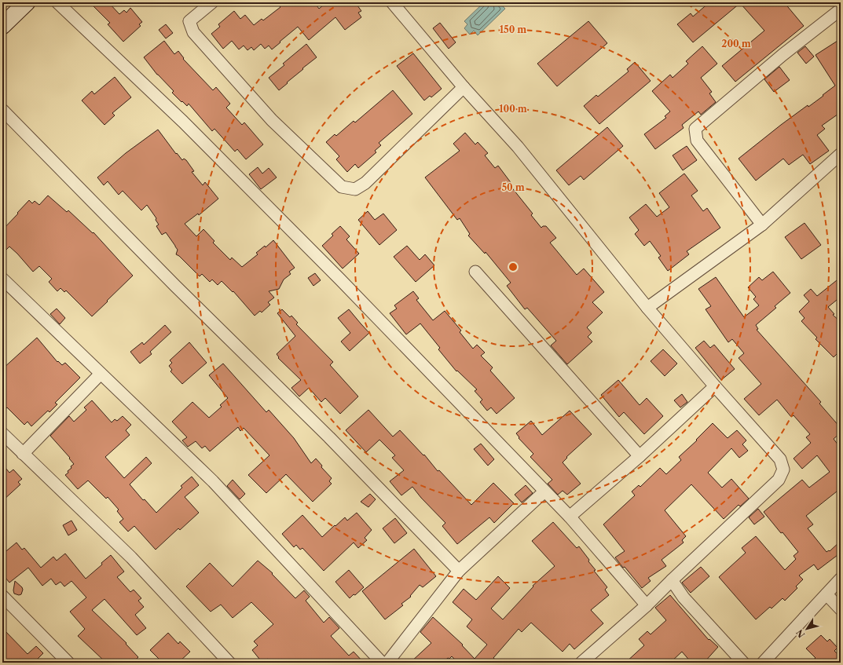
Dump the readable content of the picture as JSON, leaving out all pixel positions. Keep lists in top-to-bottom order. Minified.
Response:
{"north":"bottom left","rings":["150 m","200 m","100 m","50 m"]}
